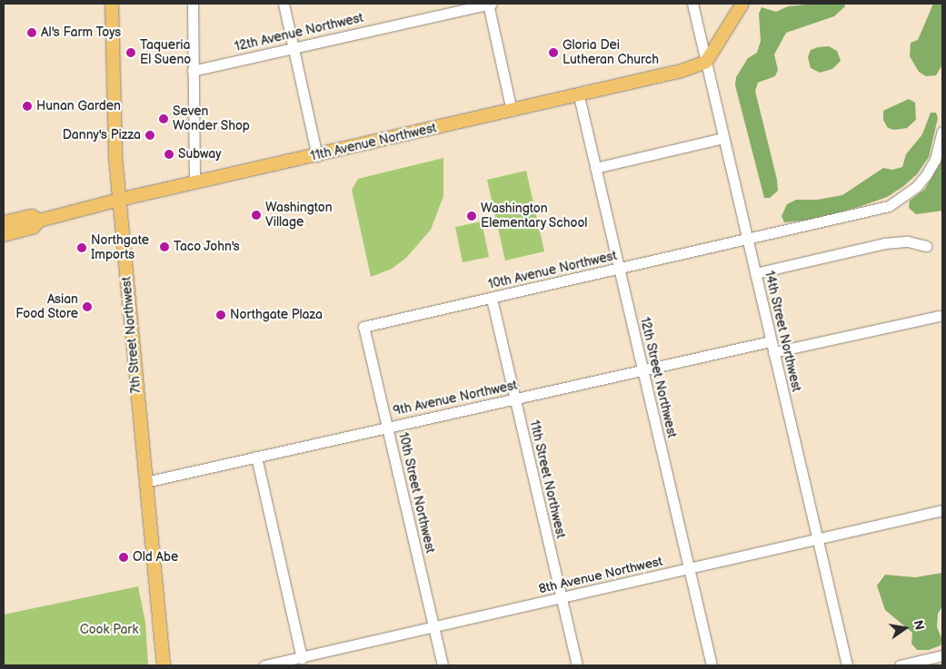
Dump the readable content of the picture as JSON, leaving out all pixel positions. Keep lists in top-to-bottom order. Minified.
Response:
{"streets":{"main road":["11th Avenue Northwest","7th Street Northwest"],"street":["12th Avenue Northwest","10th Avenue Northwest","14th Street Northwest","12th Street Northwest","9th Avenue Northwest","11th Street Northwest","10th Street Northwest","8th Avenue Northwest"]},"crossings":[["11th Avenue Northwest","14th Street Northwest"],["11th Avenue Northwest","7th Street Northwest"],["11th Avenue Northwest","12th Street Northwest"],["10th Avenue Northwest","14th Street Northwest"],["10th Avenue Northwest","12th Street Northwest"],["10th Avenue Northwest","11th Street Northwest"],["10th Avenue Northwest","10th Street Northwest"],["14th Street Northwest","9th Avenue Northwest"],["14th Street Northwest","8th Avenue Northwest"],["7th Street Northwest","9th Avenue Northwest"],["12th Street Northwest","9th Avenue Northwest"],["12th Street Northwest","8th Avenue Northwest"],["9th Avenue Northwest","11th Street Northwest"],["9th Avenue Northwest","10th Street Northwest"],["11th Street Northwest","8th Avenue Northwest"],["10th Street Northwest","8th Avenue Northwest"]],"parks":["Cook Park"],"places":["Al's Farm Toys","Taqueria El Sueno","Gloria Dei Lutheran Church","Hunan Garden","Seven Wonder Shop","Danny's Pizza","Subway","Washington Village","Washington Elementary School","Taco John's","Northgate Imports","Asian Food Store","Northgate Plaza","Old Abe"],"north":"right"}
